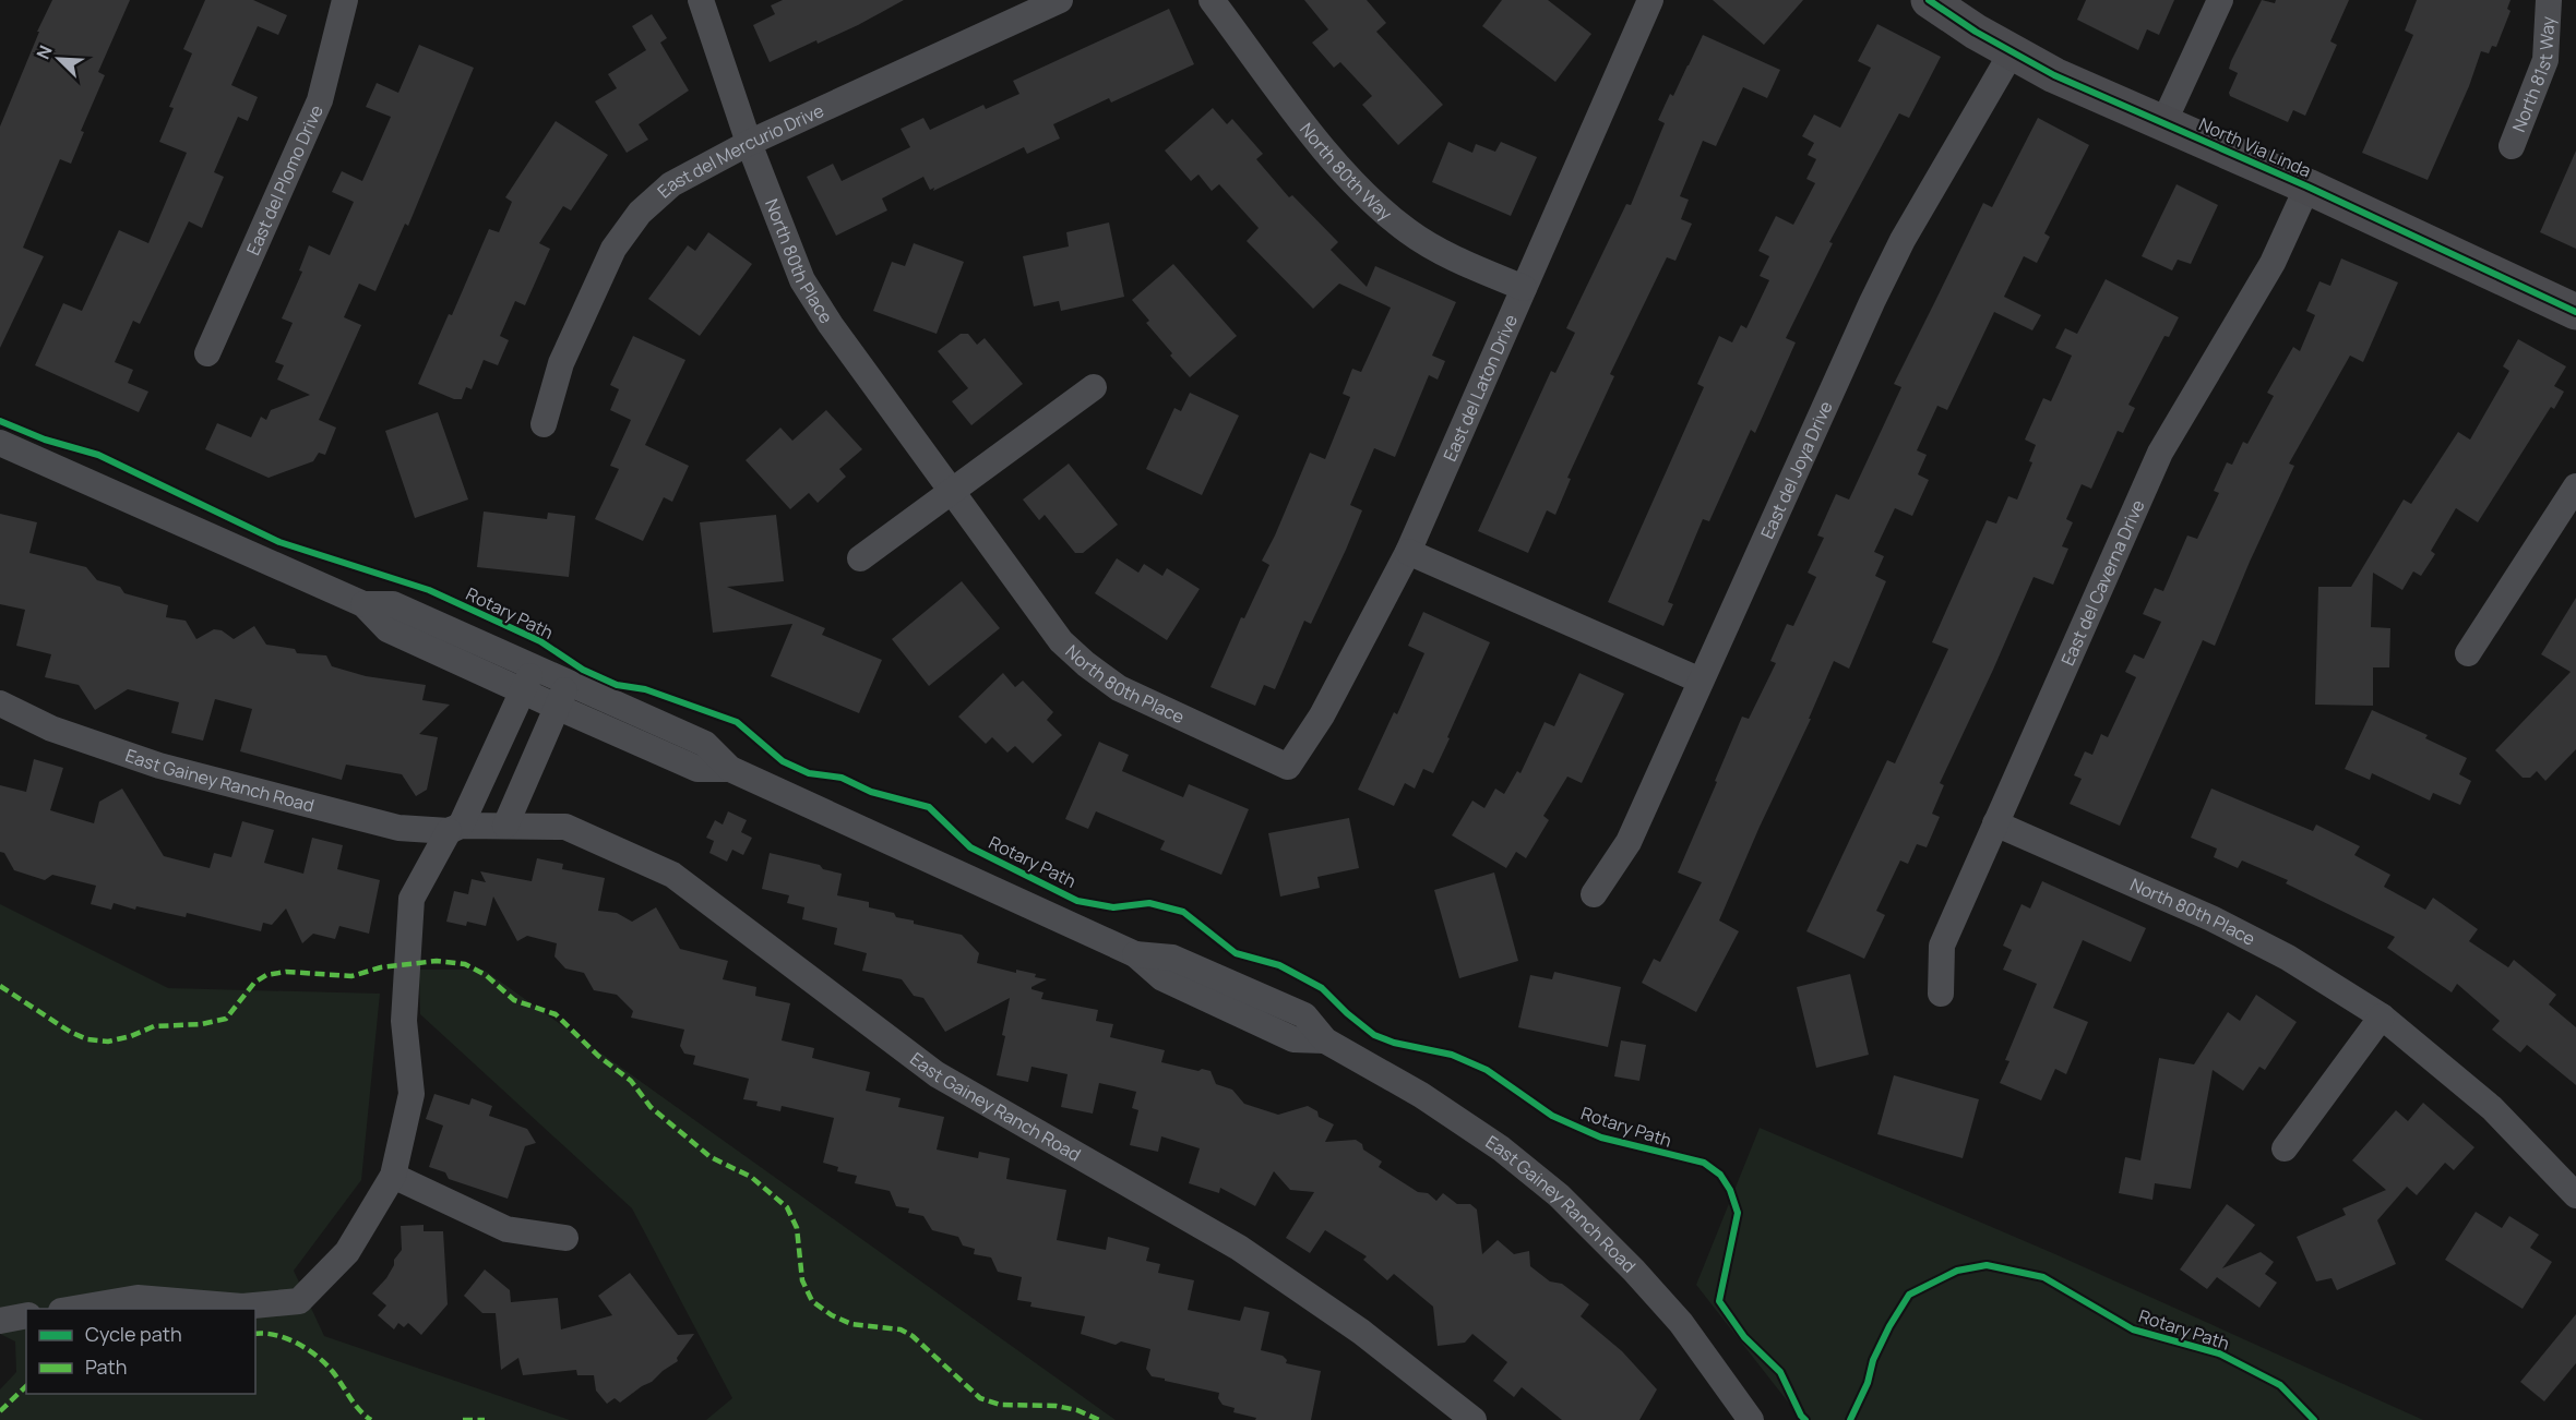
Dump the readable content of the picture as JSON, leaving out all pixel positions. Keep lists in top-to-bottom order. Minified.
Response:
{"streets":{"street":["North 81st Way","North Via Linda","East del Mercurio Drive","North 80th Way","East del Plomo Drive","North 80th Place","East del Laton Drive","East del Joya Drive","East del Caverna Drive","East Gainey Ranch Road"],"cycle path":["Rotary Path"]},"crossings":[["North Via Linda","East del Joya Drive"],["North Via Linda","East del Caverna Drive"],["East del Mercurio Drive","North 80th Place"],["North 80th Way","East del Laton Drive"],["North 80th Place","East del Laton Drive"],["North 80th Place","East del Caverna Drive"]],"legend":["Cycle path","Path"],"north":"top left"}
